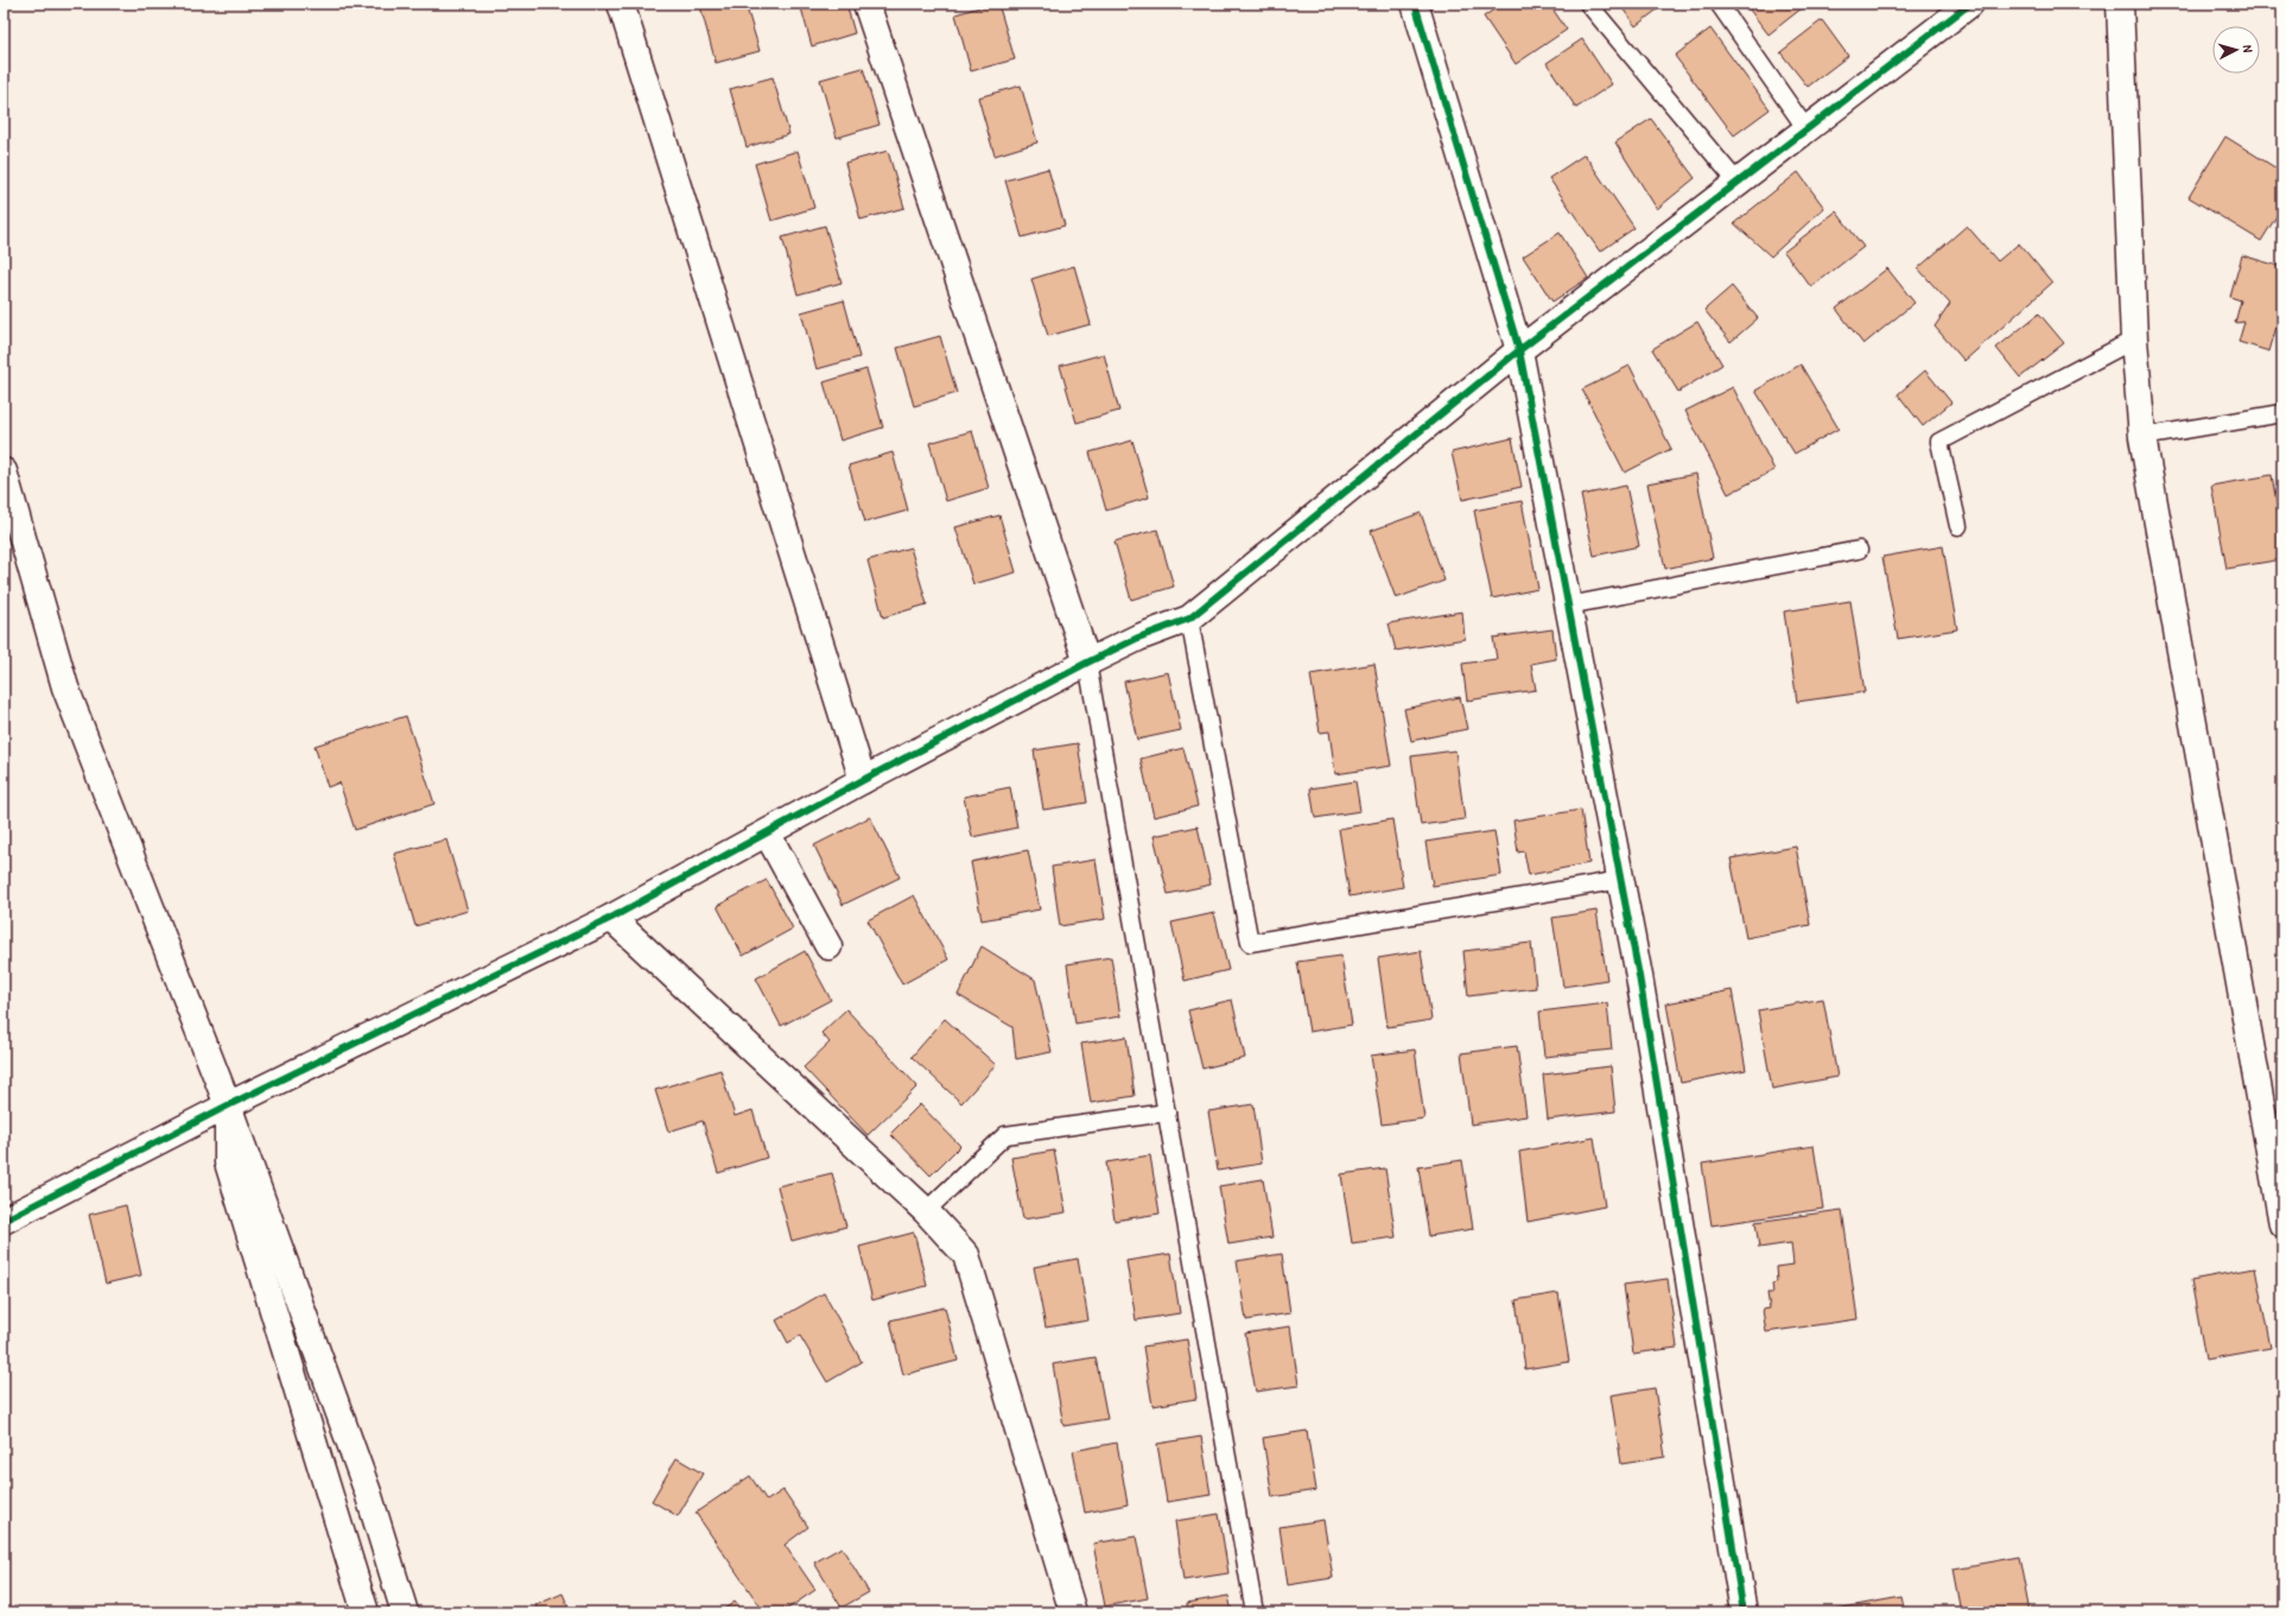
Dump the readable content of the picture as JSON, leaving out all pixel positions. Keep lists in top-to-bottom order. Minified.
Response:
{"north":"right"}
